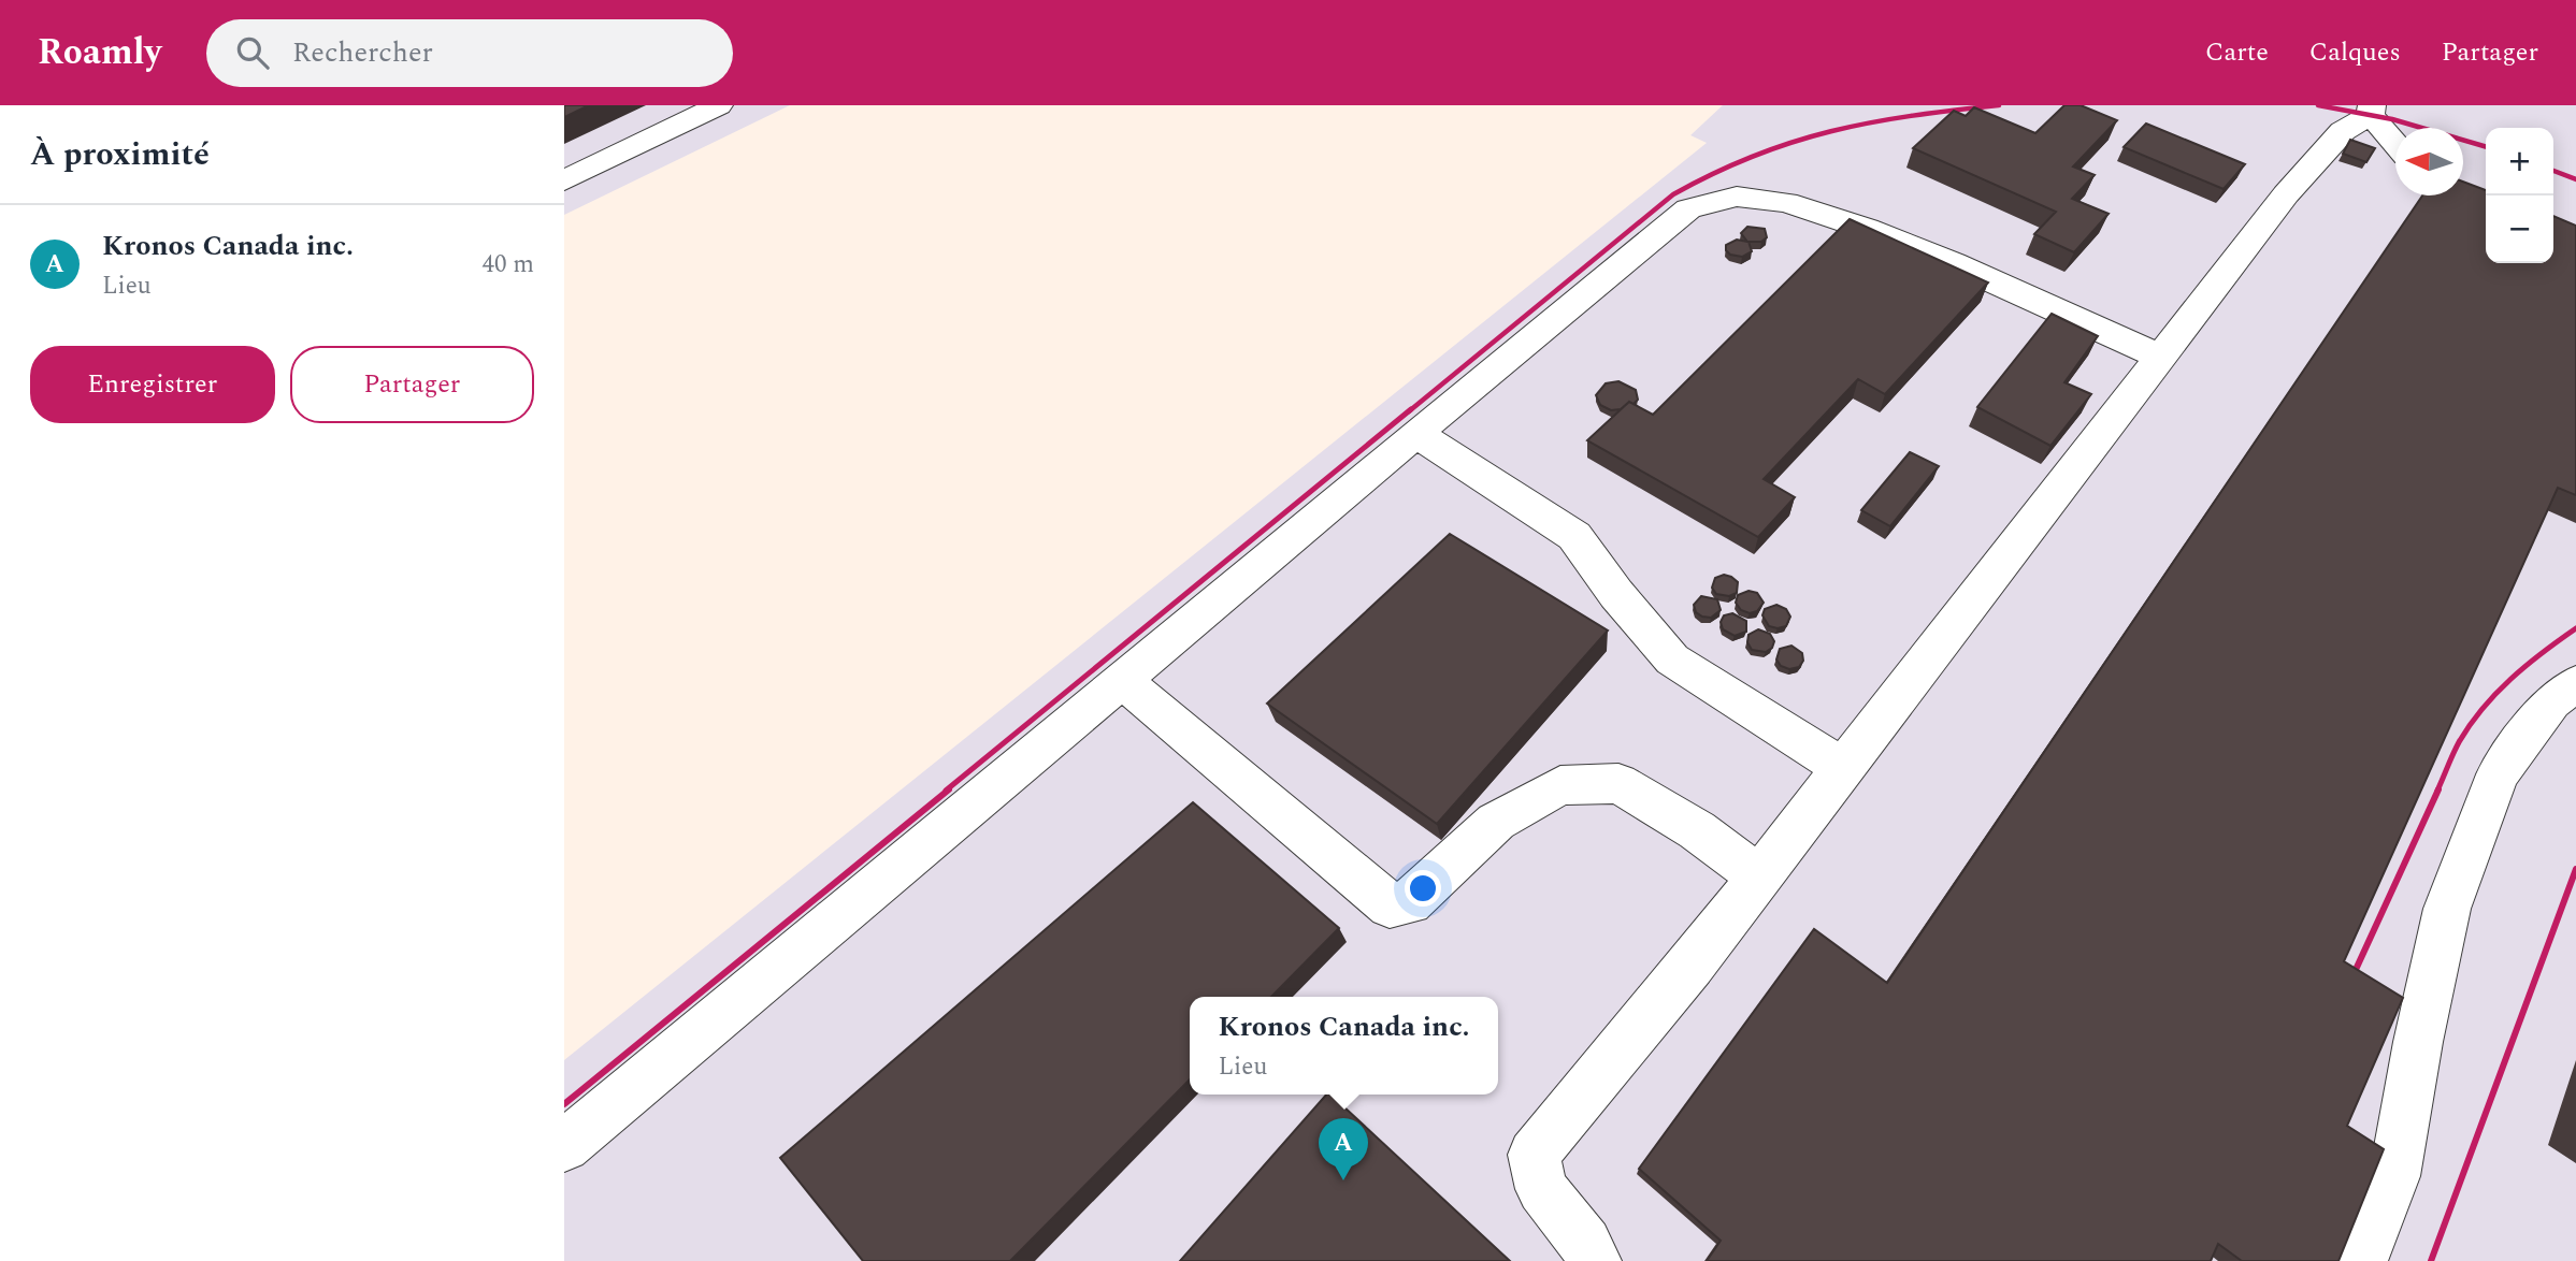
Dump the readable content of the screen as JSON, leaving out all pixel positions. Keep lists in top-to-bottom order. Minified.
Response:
{"north":"left","page":{"header":"Roamly","search":"Rechercher","nav":["Carte","Calques","Partager"],"heading":"À proximité","map_buttons":["+","−"],"list":[{"mark":"A","name":"Kronos Canada inc.","note":"Lieu","value":"40 m"}],"buttons":["Enregistrer","Partager"],"popup":["Kronos Canada inc.","Lieu"],"pins":"A"}}
